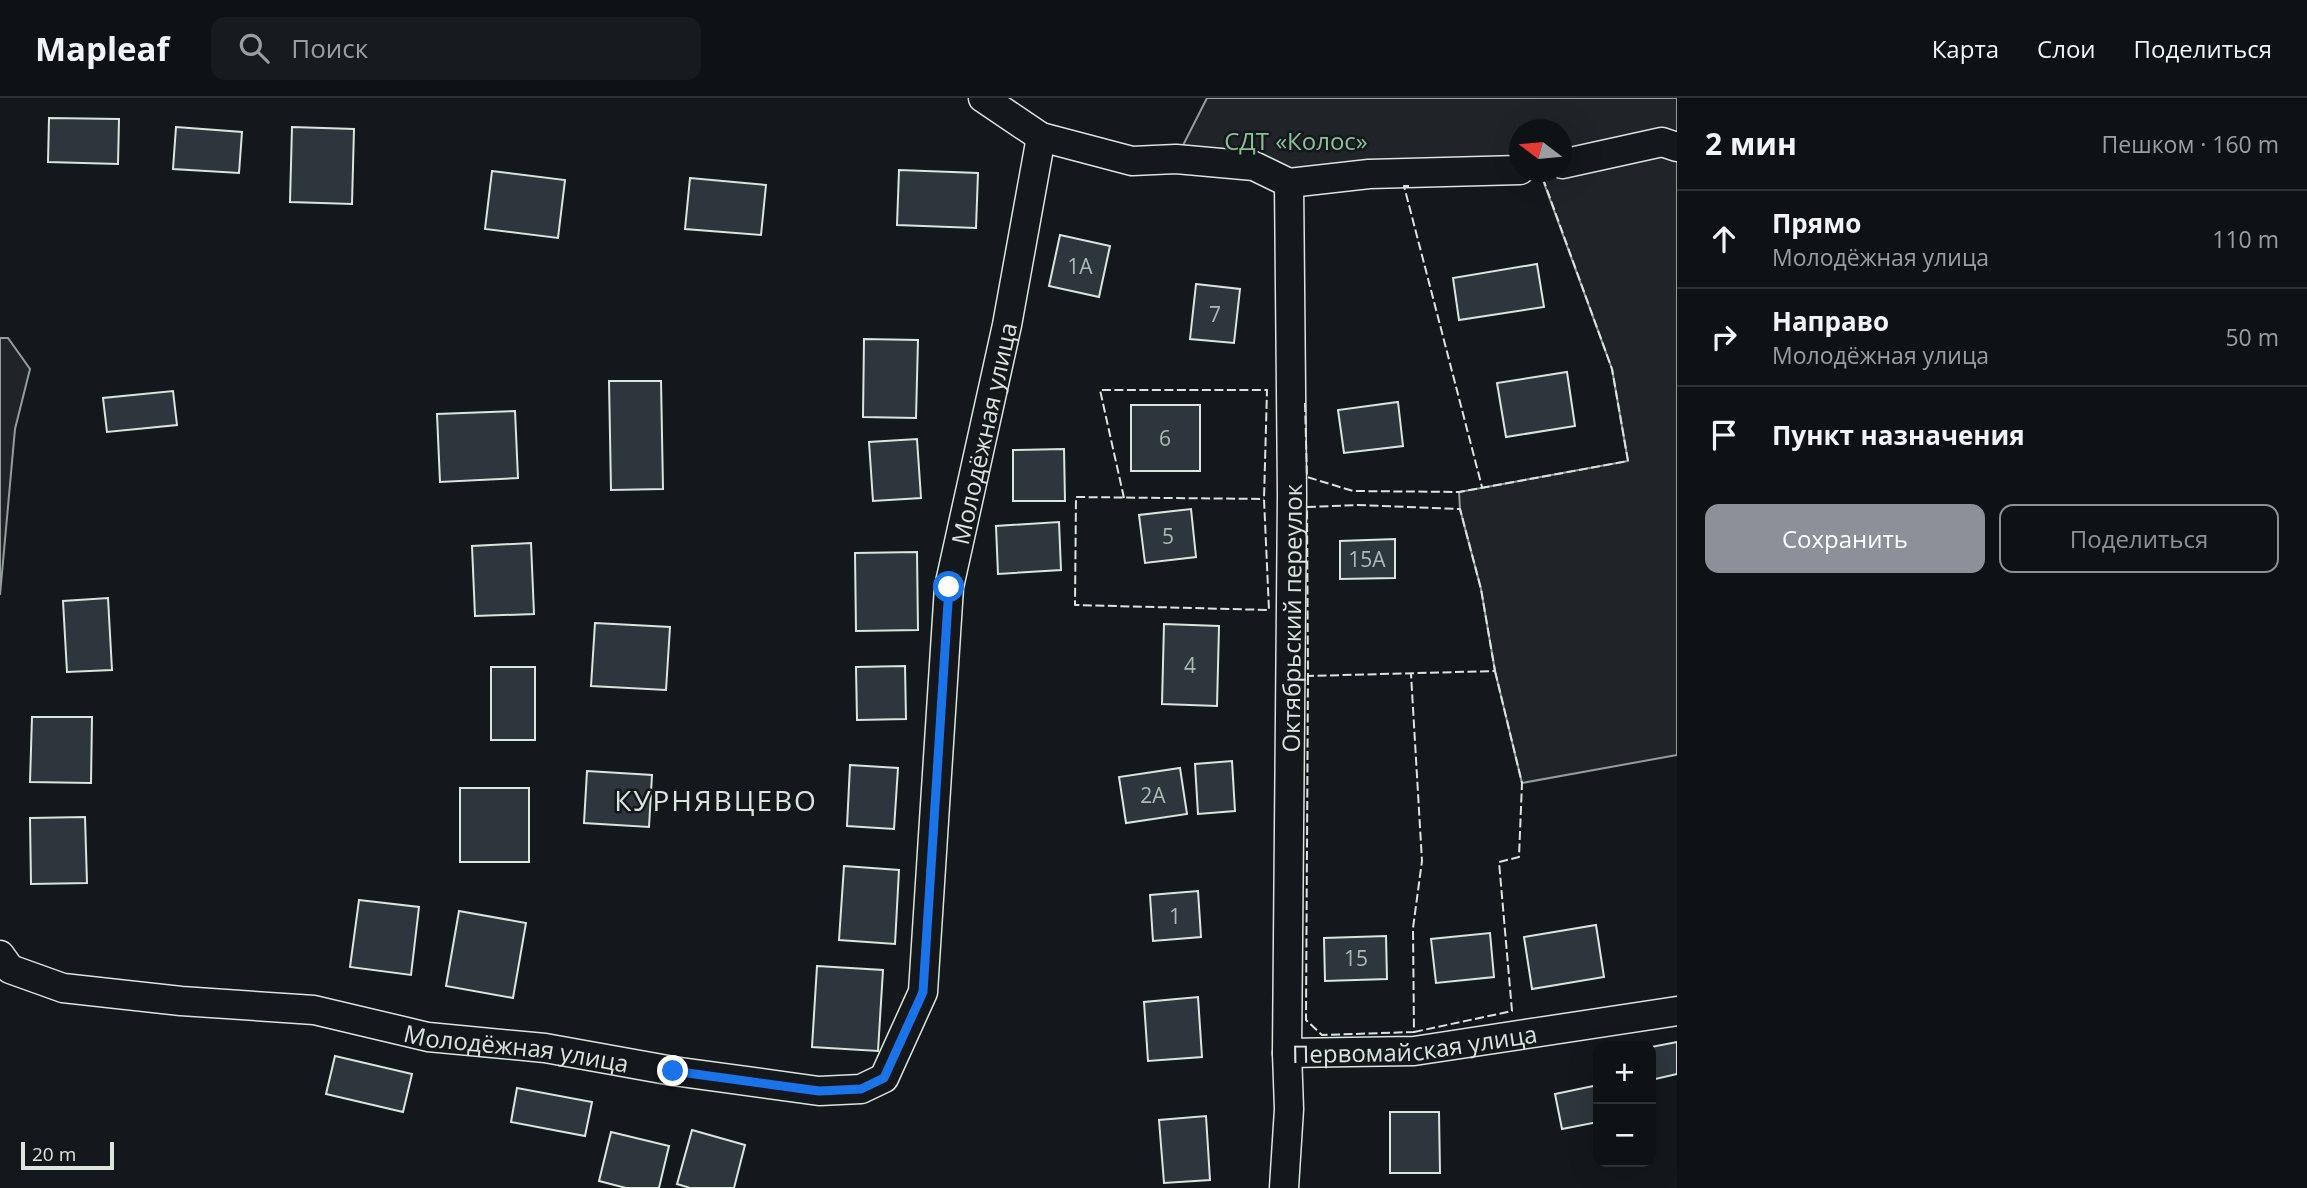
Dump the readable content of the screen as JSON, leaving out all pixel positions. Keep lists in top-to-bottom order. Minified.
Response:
{"streets":{"street":["Молодёжная улица","Октябрьский переулок","Первомайская улица"]},"crossings":[["Октябрьский переулок","Первомайская улица"]],"districts":["КУРНЯВЦЕВО"],"parks":["СДТ «Колос»"],"house_numbers":["1А","7","6","5","15А","4","2А","1","15"],"scale_bar":"20 m","north":"left","page":{"header":"Mapleaf","search":"Поиск","nav":["Карта","Слои","Поделиться"],"heading":["2 мин","Пешком · 160 m"],"list":[["Прямо","Молодёжная улица","110 m"],["Направо","Молодёжная улица","50 m"],"Пункт назначения"],"buttons":["Сохранить","Поделиться"],"map_buttons":["+","−"],"scale":"20 m"}}
